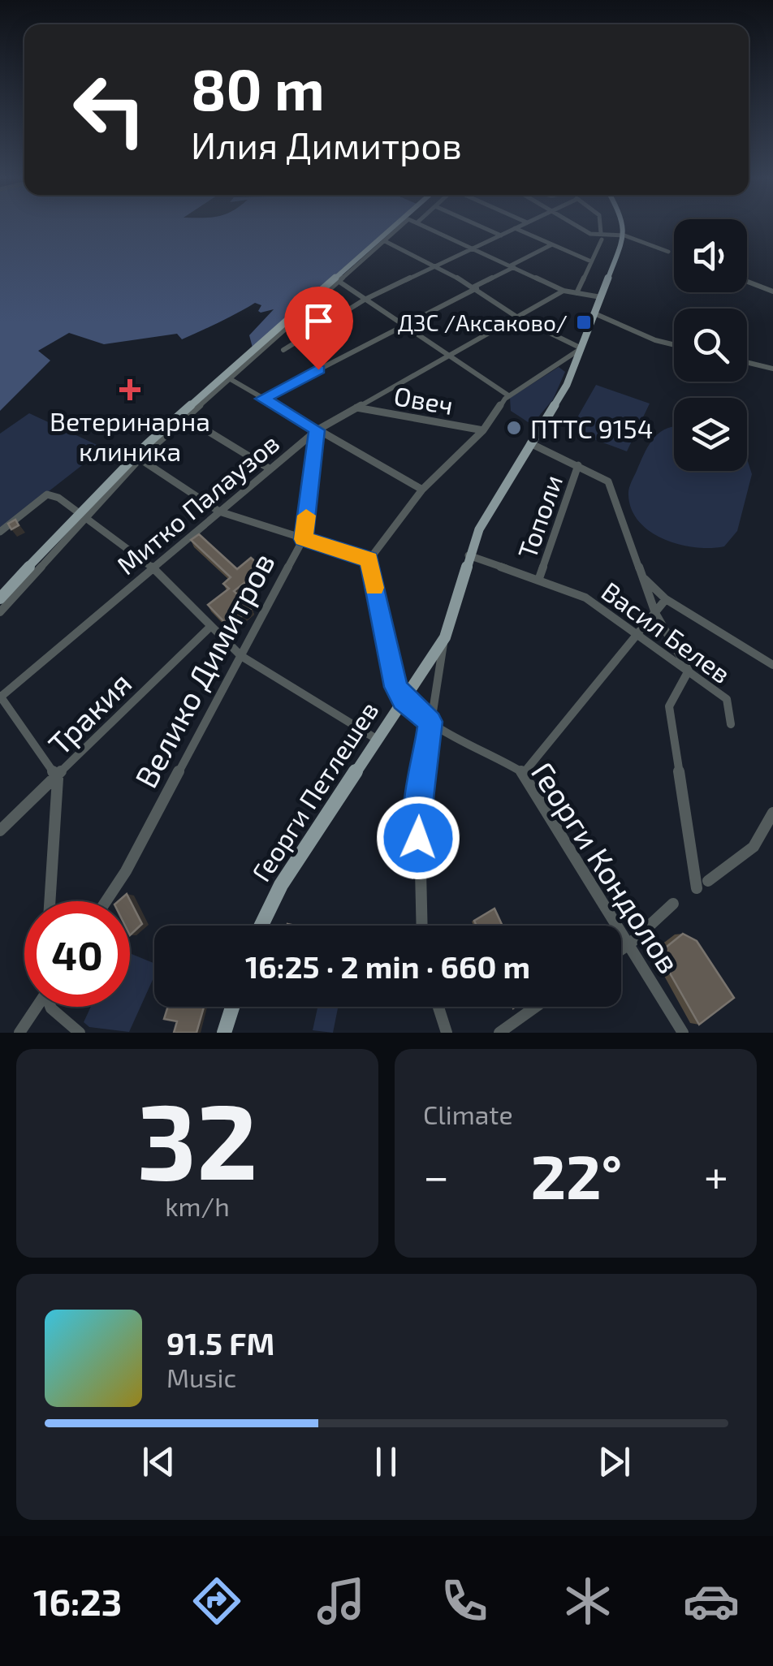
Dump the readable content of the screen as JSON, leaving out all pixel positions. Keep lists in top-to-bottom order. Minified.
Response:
{"streets":{"main road":["Георги Петлешев"],"street":["Овеч","Митко Палаузов","Тополи","Васил Белев","Велико Димитров","Тракия","Георги Кондолов"]},"crossings":[["Овеч","Митко Палаузов"],["Митко Палаузов","Велико Димитров"],["Тополи","Васил Белев"],["Васил Белев","Георги Петлешев"],["Георги Петлешев","Георги Кондолов"]],"places":{"transit":["ДЗС /Аксаково/"],"health":["Ветеринарна клиника"],"other":["ПТТС 9154"]},"page":{"turn":["80 m","Илия Димитров"],"limit":"40","trip":"16:25 · 2 min · 660 m","tile":[["32","km/h"],"Climate"],"heat":["−","22°","+"],"song":["91.5 FM","Music"],"tabs":"16:23"}}
